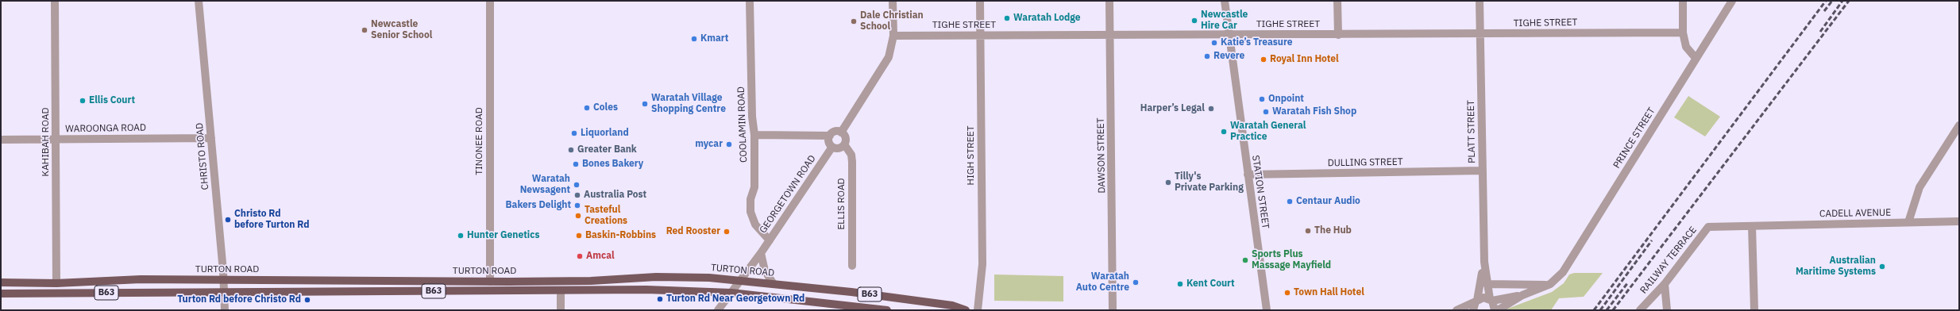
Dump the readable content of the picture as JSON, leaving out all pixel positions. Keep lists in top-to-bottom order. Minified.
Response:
{"streets":{"main road":["TURTON ROAD","B63"],"street":["TIGHE STREET","COOLAMIN ROAD","WAROONGA ROAD","PLATT STREET","PRINCE STREET","TINONEE ROAD","KAHIBAH ROAD","HIGH STREET","DAWSON STREET","CHRISTO ROAD","DULLING STREET","STATION STREET","GEORGETOWN ROAD","ELLIS ROAD","CADELL AVENUE","RAILWAY TERRACE"]},"crossings":[["TIGHE STREET","PLATT STREET"],["TIGHE STREET","HIGH STREET"],["TIGHE STREET","DAWSON STREET"],["TIGHE STREET","STATION STREET"],["COOLAMIN ROAD","GEORGETOWN ROAD"],["WAROONGA ROAD","KAHIBAH ROAD"],["WAROONGA ROAD","CHRISTO ROAD"],["PLATT STREET","PRINCE STREET"],["PLATT STREET","DULLING STREET"],["TINONEE ROAD","TURTON ROAD"],["KAHIBAH ROAD","TURTON ROAD"],["CHRISTO ROAD","TURTON ROAD"],["DULLING STREET","STATION STREET"],["GEORGETOWN ROAD","ELLIS ROAD"],["GEORGETOWN ROAD","TURTON ROAD"],["CADELL AVENUE","RAILWAY TERRACE"]],"places":["Waratah Lodge","Newcastle Hire Car","Dale Christian School","Newcastle Senior School","Kmart","Katie’s Treasure","Revere","Royal Inn Hotel","Onpoint","Ellis Court","Waratah Village Shopping Centre","Coles","Harper’s Legal","Waratah Fish Shop","Waratah General Practice","Liquorland","mycar","Greater Bank","Bones Bakery","Tilly's Private Parking","Waratah Newsagent","Australia Post","Centaur Audio","Bakers Delight","Tasteful Creations","Christo Rd before Turton Rd","The Hub","Red Rooster","Hunter Genetics","Baskin-Robbins","Amcal","Sports Plus Massage Mayfield","Australian Maritime Systems","Waratah Auto Centre","Kent Court","Town Hall Hotel","Turton Rd Near Georgetown Rd","Turton Rd before Christo Rd"]}
